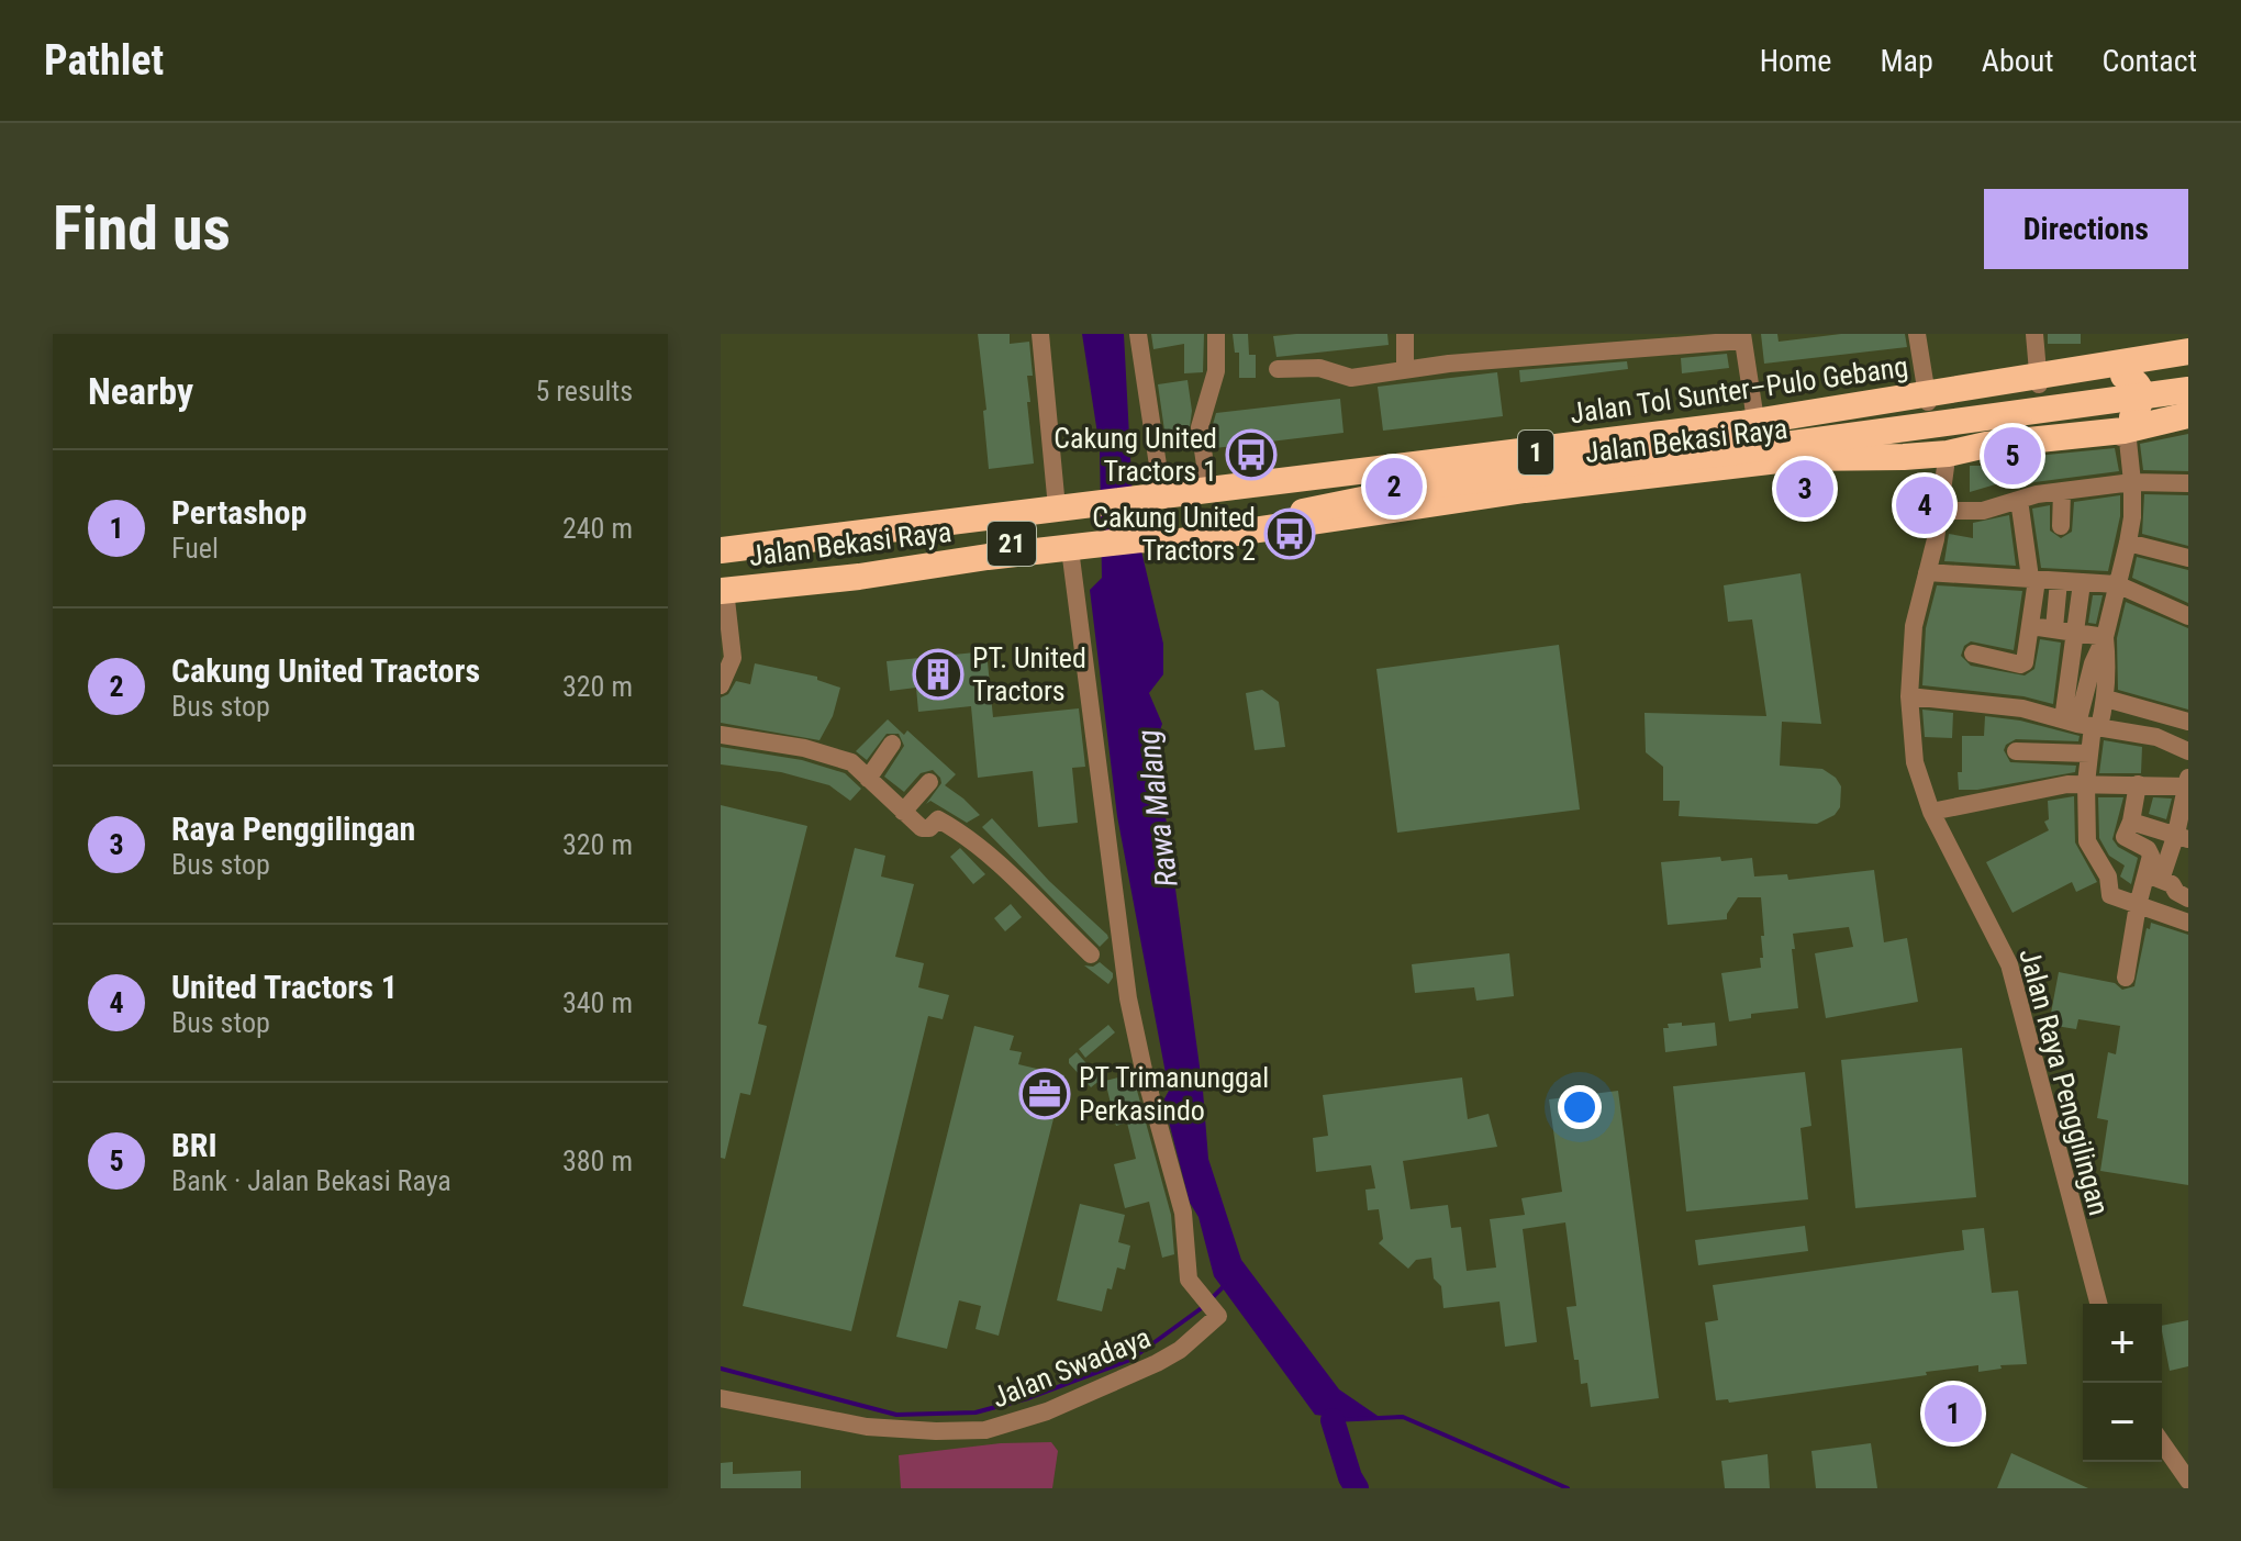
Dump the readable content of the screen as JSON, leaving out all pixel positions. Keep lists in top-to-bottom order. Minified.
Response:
{"streets":{"highway":["Jalan Tol Sunter–Pulo Gebang","Jalan Bekasi Raya","1","21"],"street":["Jalan Raya Penggilingan","Jalan Swadaya"]},"crossings":[["Jalan Tol Sunter–Pulo Gebang","Jalan Bekasi Raya"],["Jalan Bekasi Raya","21"],["Jalan Bekasi Raya","Jalan Swadaya"]],"water":["Rawa Malang"],"places":{"bus stop":["Cakung United Tractors 1","Cakung United Tractors 2"],"building":["PT. United Tractors"],"office":["PT Trimanunggal Perkasindo"]},"page":{"header":"Pathlet","nav":["Home","Map","About","Contact"],"buttons":"Directions","title":"Find us","heading":["Nearby","5 results"],"pins":["5","2","3","4","1"],"list":[{"mark":"1","name":"Pertashop","note":"Fuel","value":"240 m"},{"mark":"2","name":"Cakung United Tractors","note":"Bus stop","value":"320 m"},{"mark":"3","name":"Raya Penggilingan","note":"Bus stop","value":"320 m"},{"mark":"4","name":"United Tractors 1","note":"Bus stop","value":"340 m"},{"mark":"5","name":"BRI","note":"Bank · Jalan Bekasi Raya","value":"380 m"}],"map_buttons":["+","−"]}}
